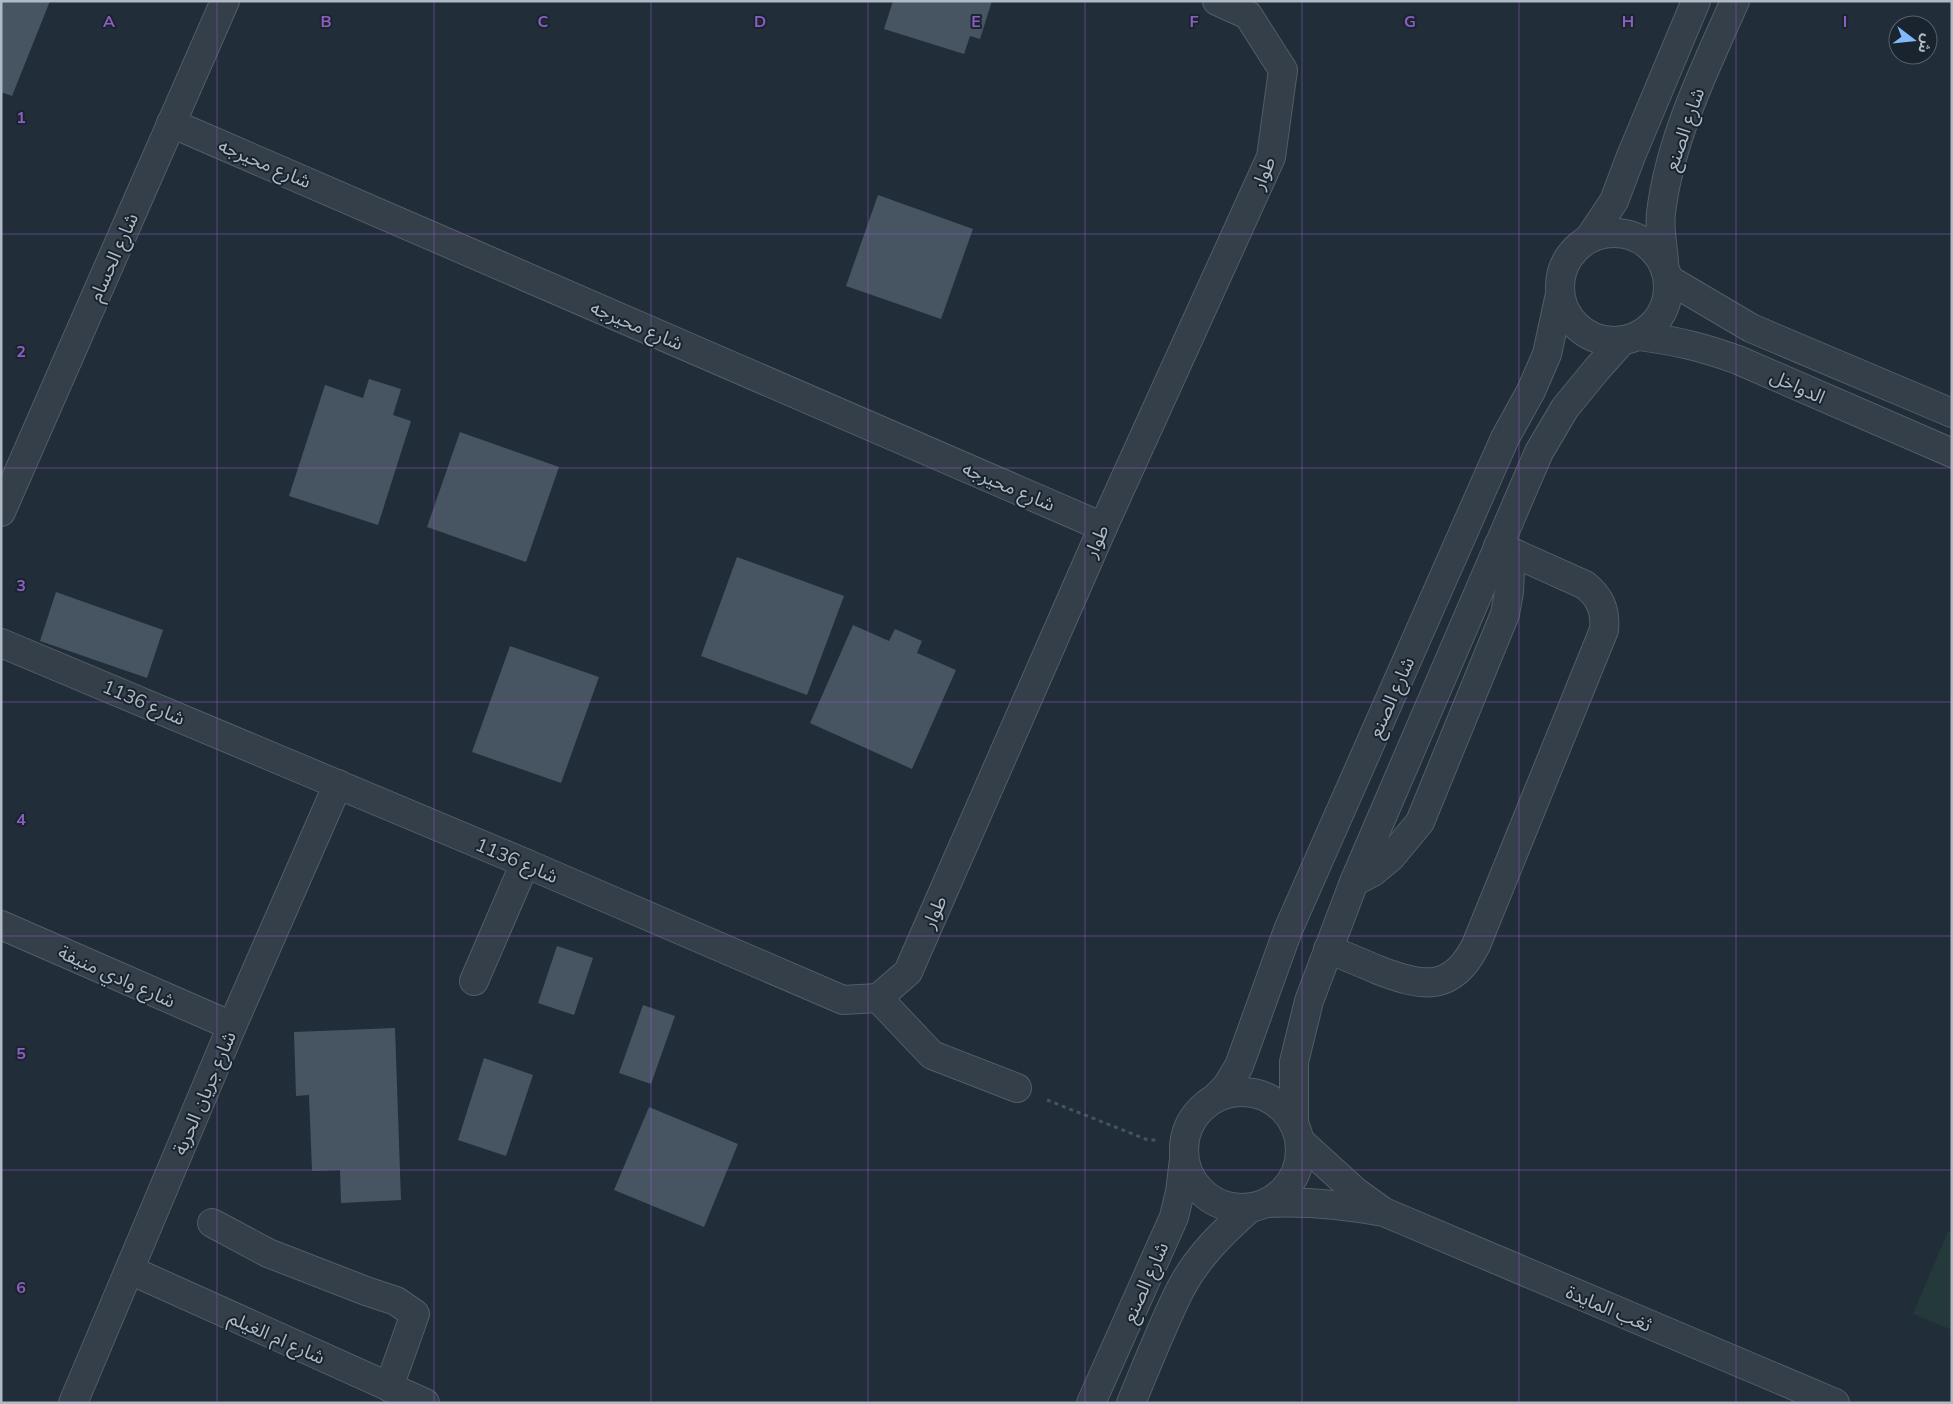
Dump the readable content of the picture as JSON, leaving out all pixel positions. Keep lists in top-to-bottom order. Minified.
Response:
{"streets":{"street":["شارع الصنع","شارع محيرجه","طوار","شارع الحسام","الدواخل","شارع 1136","شارع وادي منيفة","شارع جريان الحربة","ثغب المايدة","شارع ام الغيلم"]},"crossings":[["شارع الصنع","الدواخل"],["شارع الصنع","ثغب المايدة"],["شارع محيرجه","طوار"],["شارع محيرجه","شارع الحسام"],["طوار","شارع 1136"],["شارع 1136","شارع جريان الحربة"],["شارع وادي منيفة","شارع جريان الحربة"],["شارع جريان الحربة","شارع ام الغيلم"]],"north":"right","grid":{"columns":["A","B","C","D","E","F","G","H","I"],"rows":["1","2","3","4","5","6"]}}
